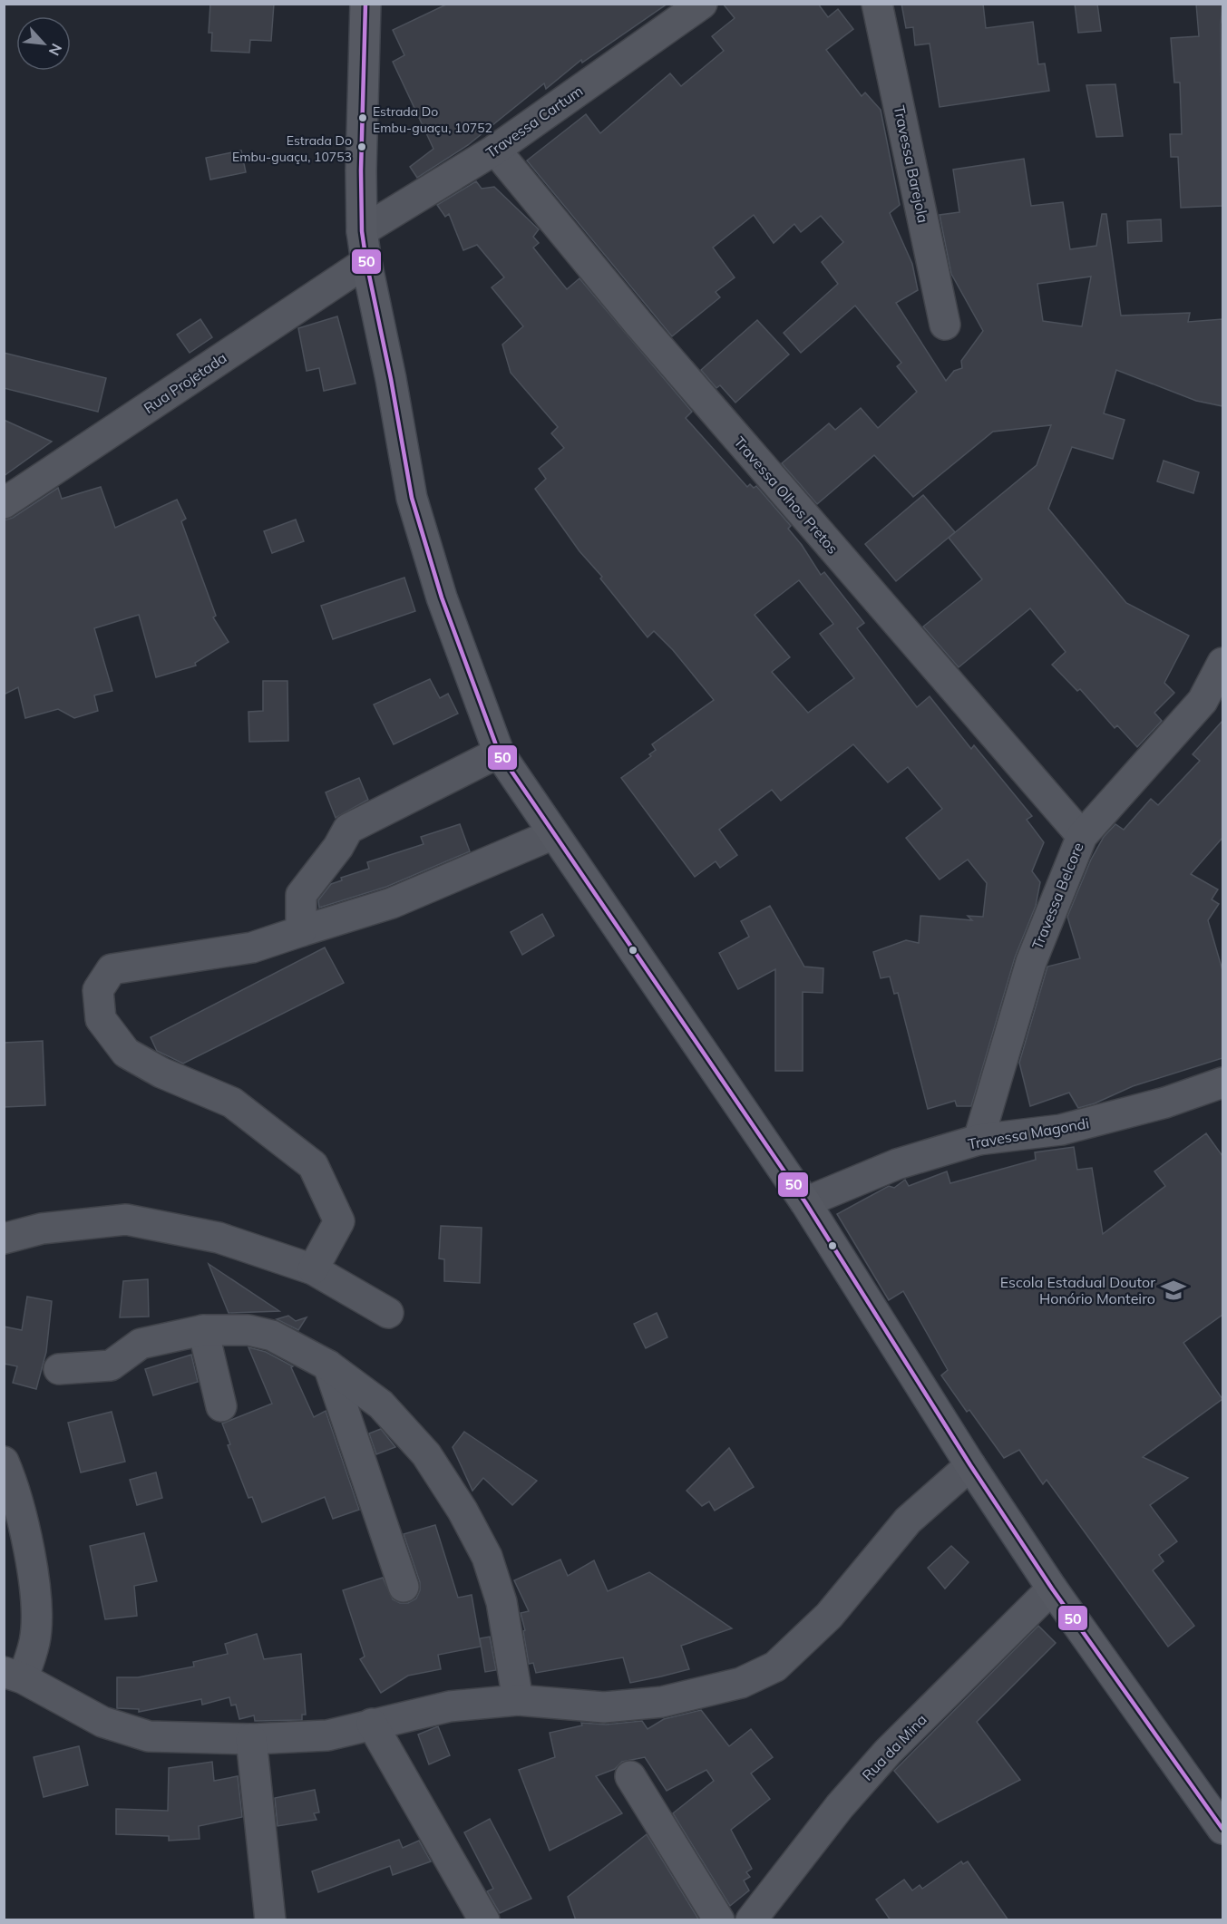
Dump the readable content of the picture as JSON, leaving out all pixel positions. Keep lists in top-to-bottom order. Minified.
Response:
{"streets":{"street":["Travessa Cartum","Travessa Barejola","Rua Projetada","Travessa Olhos Pretos","Travessa Belcore","Travessa Magondi","Rua da Mina"]},"crossings":[["Travessa Cartum","Travessa Olhos Pretos"],["Travessa Olhos Pretos","Travessa Belcore"],["Travessa Belcore","Travessa Magondi"]],"places":{"other":["Estrada Do Embu-guaçu, 10752","Estrada Do Embu-guaçu, 10753"],"school or university":["Escola Estadual Doutor Honório Monteiro"]},"lines":["transit line 50"],"north":"bottom right"}
